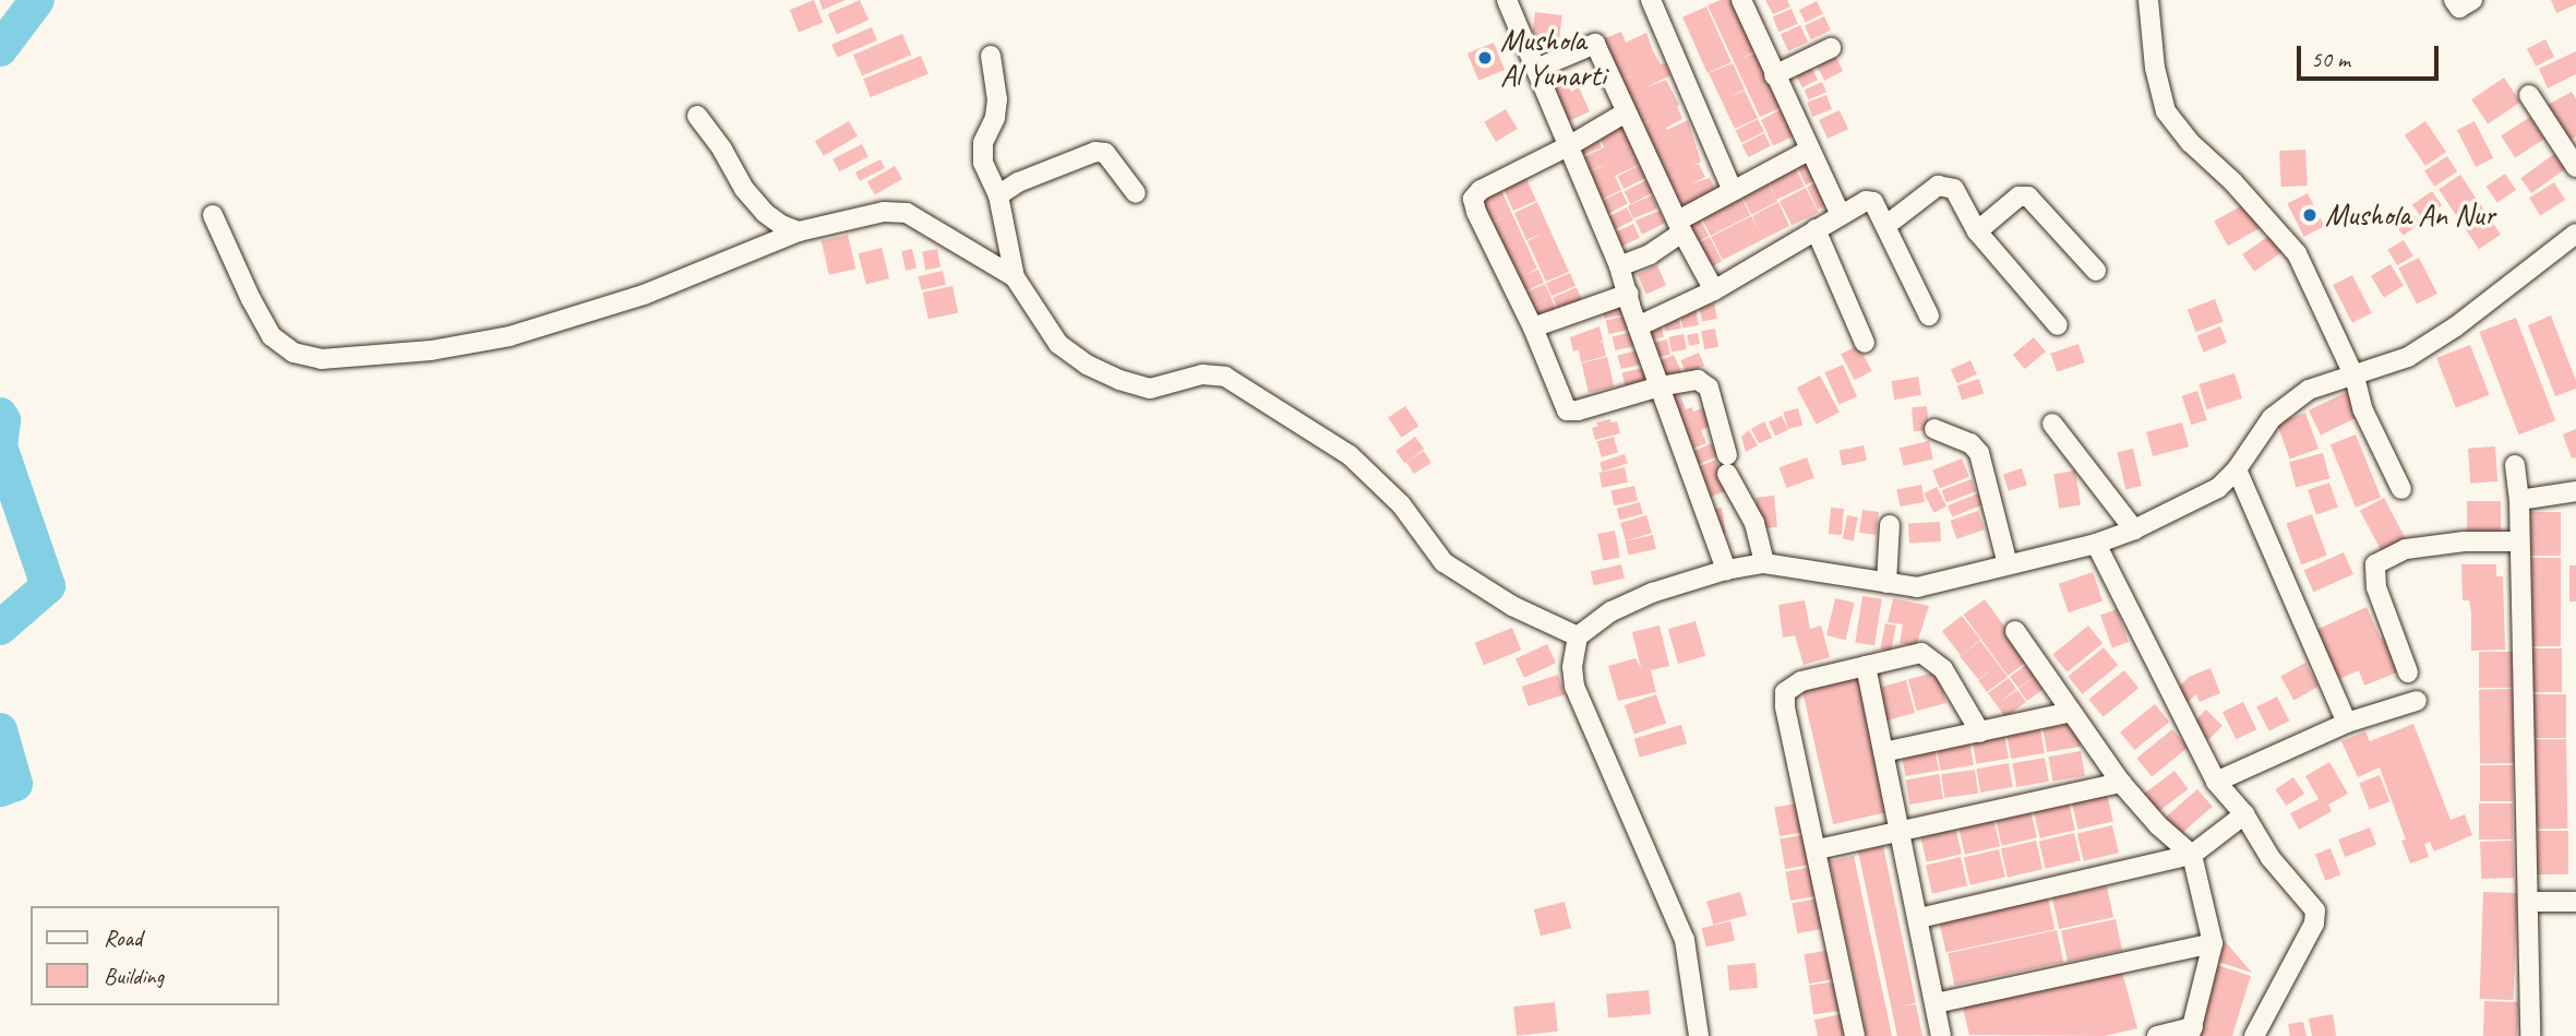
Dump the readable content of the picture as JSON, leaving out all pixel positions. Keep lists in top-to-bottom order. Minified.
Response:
{"places":["Mushola Al Yunarti","Mushola An Nur"],"legend":["Road","Building"],"scale_bar":"50 m"}
